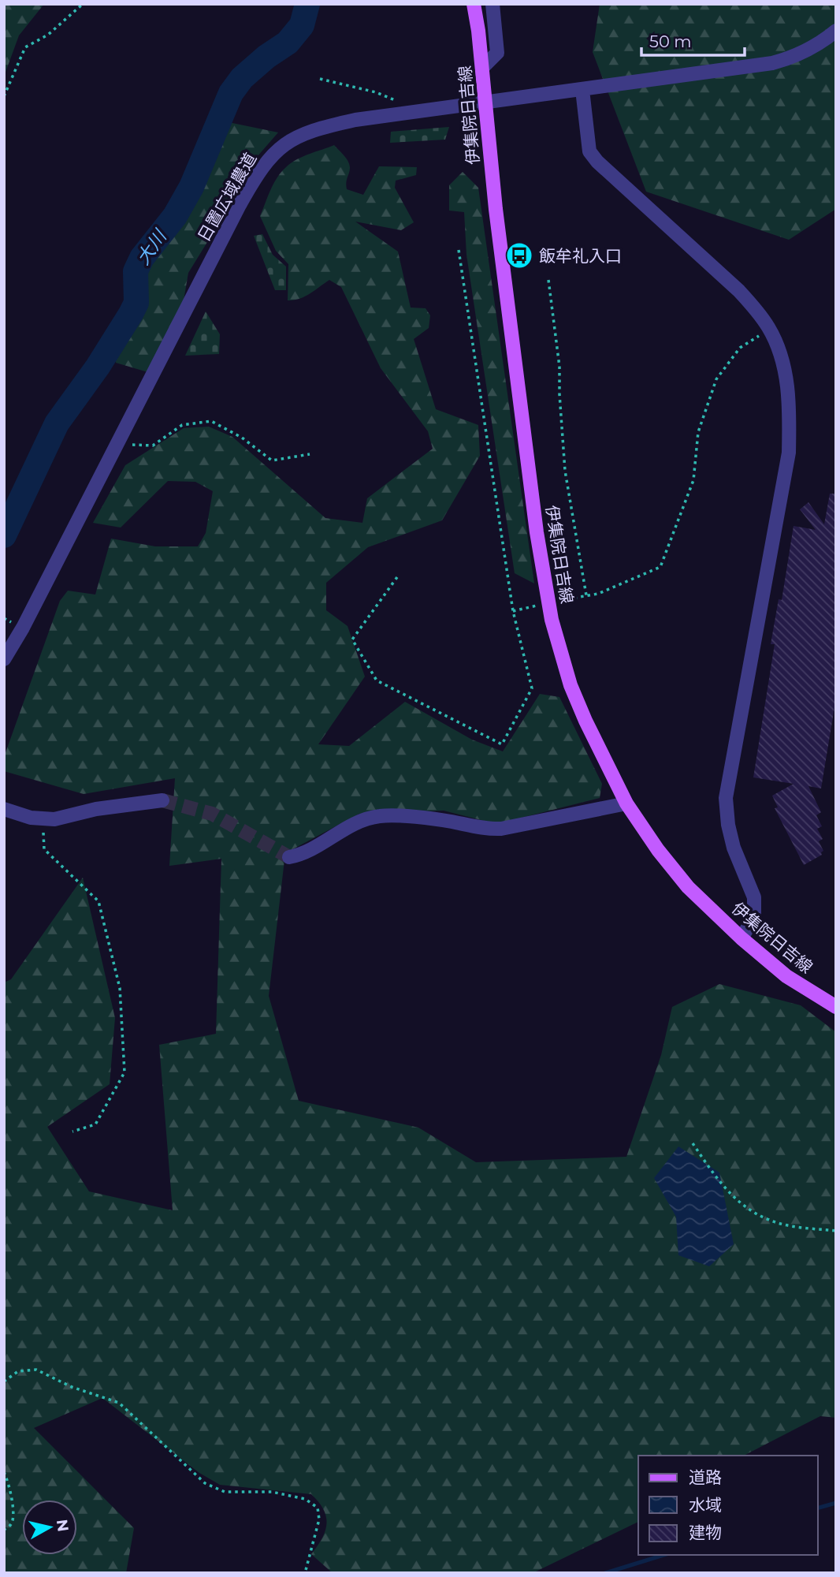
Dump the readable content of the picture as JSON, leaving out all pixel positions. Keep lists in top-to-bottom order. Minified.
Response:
{"streets":{"main road":["伊集院日吉線"],"street":["日置広域農道"]},"crossings":[["伊集院日吉線","日置広域農道"]],"water":["大川"],"places":{"bus stop":["飯牟礼入口"]},"legend":["道路","水域","建物"],"scale_bar":"50 m","north":"right"}
